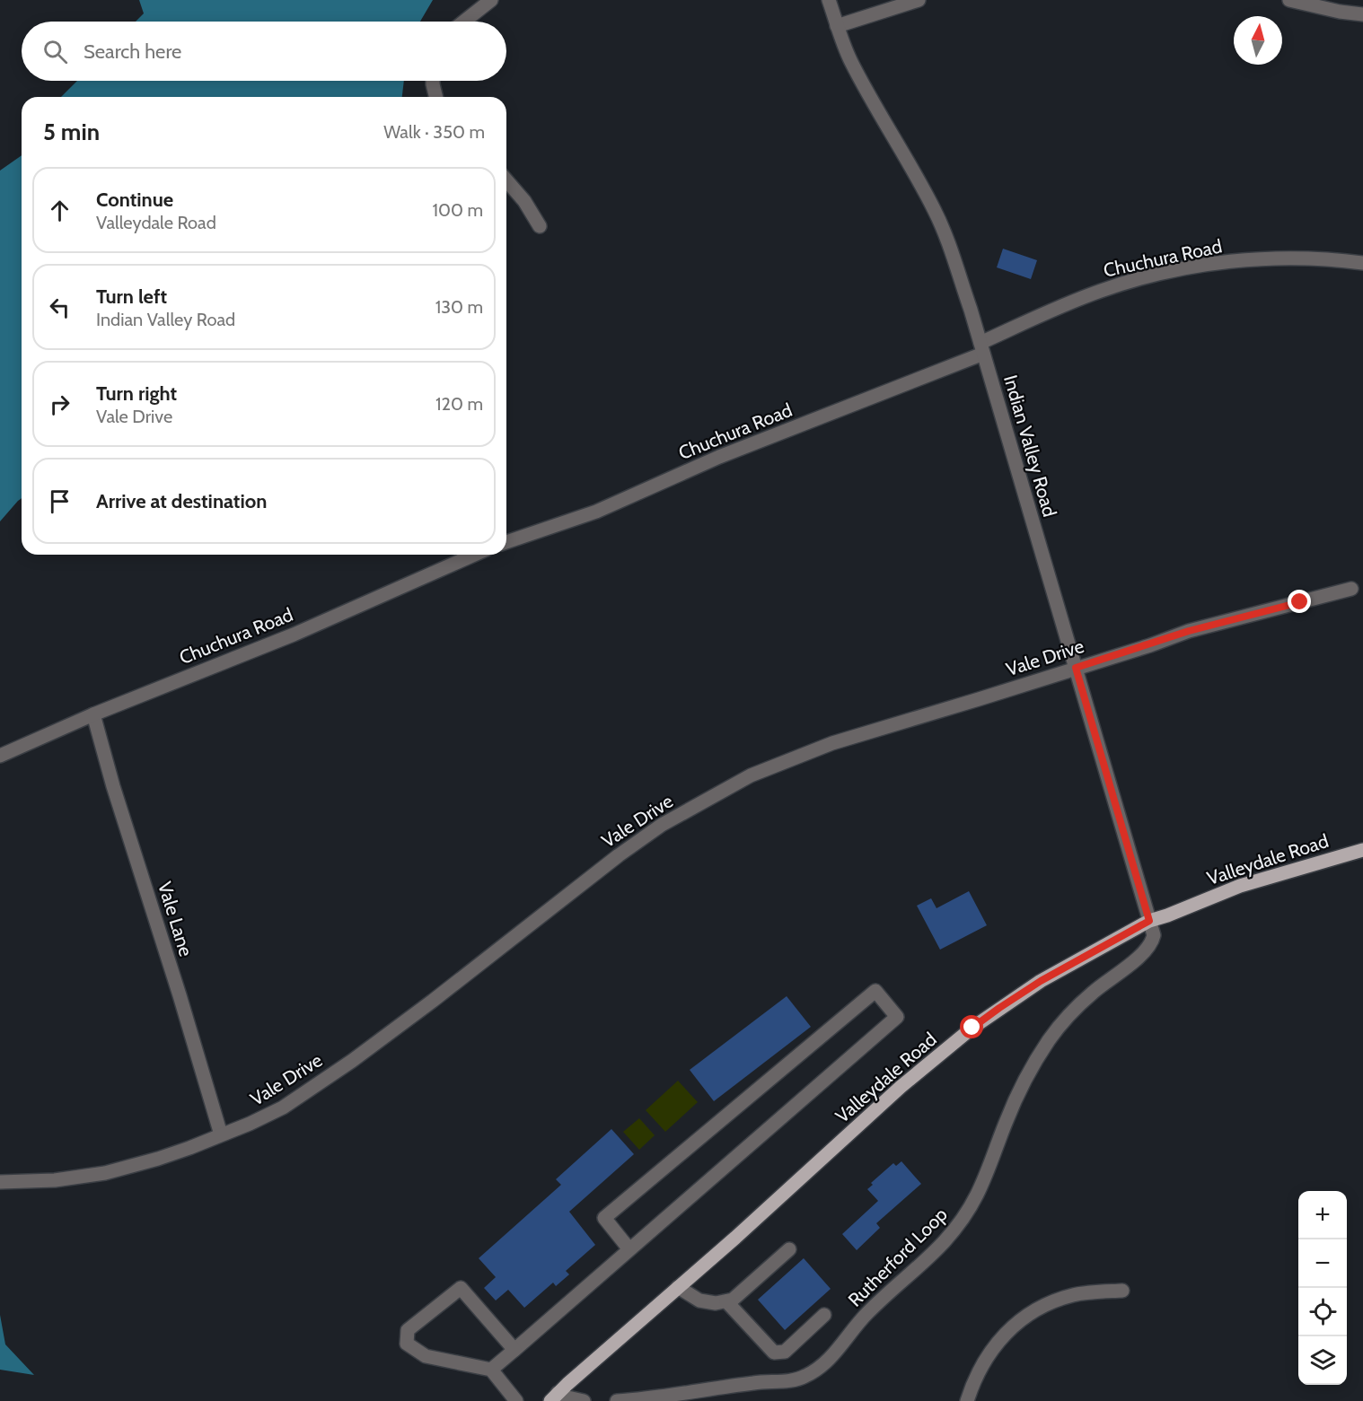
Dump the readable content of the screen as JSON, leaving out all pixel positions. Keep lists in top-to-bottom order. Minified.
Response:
{"streets":{"main road":["Valleydale Road"],"street":["Chuchura Road","Indian Valley Road","Vale Drive","Vale Lane","Rutherford Loop"]},"crossings":[["Chuchura Road","Indian Valley Road"],["Chuchura Road","Vale Lane"],["Indian Valley Road","Vale Drive"],["Indian Valley Road","Valleydale Road"],["Indian Valley Road","Rutherford Loop"],["Vale Drive","Vale Lane"],["Valleydale Road","Rutherford Loop"]],"north":"top","page":{"search":"Search here","heading":["5 min","Walk · 350 m"],"list":[["Continue","Valleydale Road","100 m"],["Turn left","Indian Valley Road","130 m"],["Turn right","Vale Drive","120 m"],"Arrive at destination"],"map_buttons":["+","−"]}}
